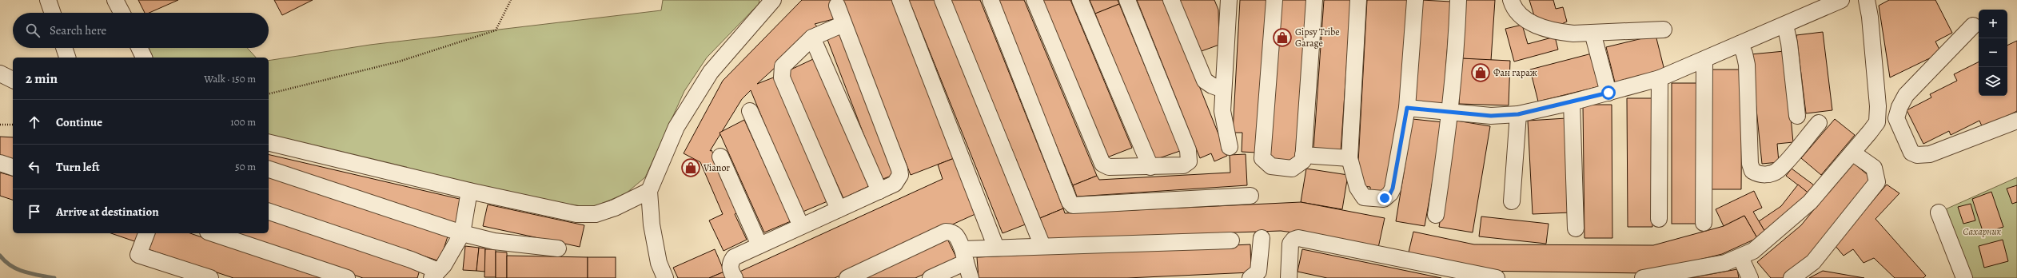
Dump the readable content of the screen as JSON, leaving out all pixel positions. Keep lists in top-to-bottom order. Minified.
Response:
{"parks":["Сахарник"],"places":{"shop":["Gipsy Tribe Garage","Фан гараж","Vianor"]},"page":{"map_buttons":["+","−"],"search":"Search here","heading":["2 min","Walk · 150 m"],"list":[["Continue","100 m"],["Turn left","50 m"],"Arrive at destination"]}}
